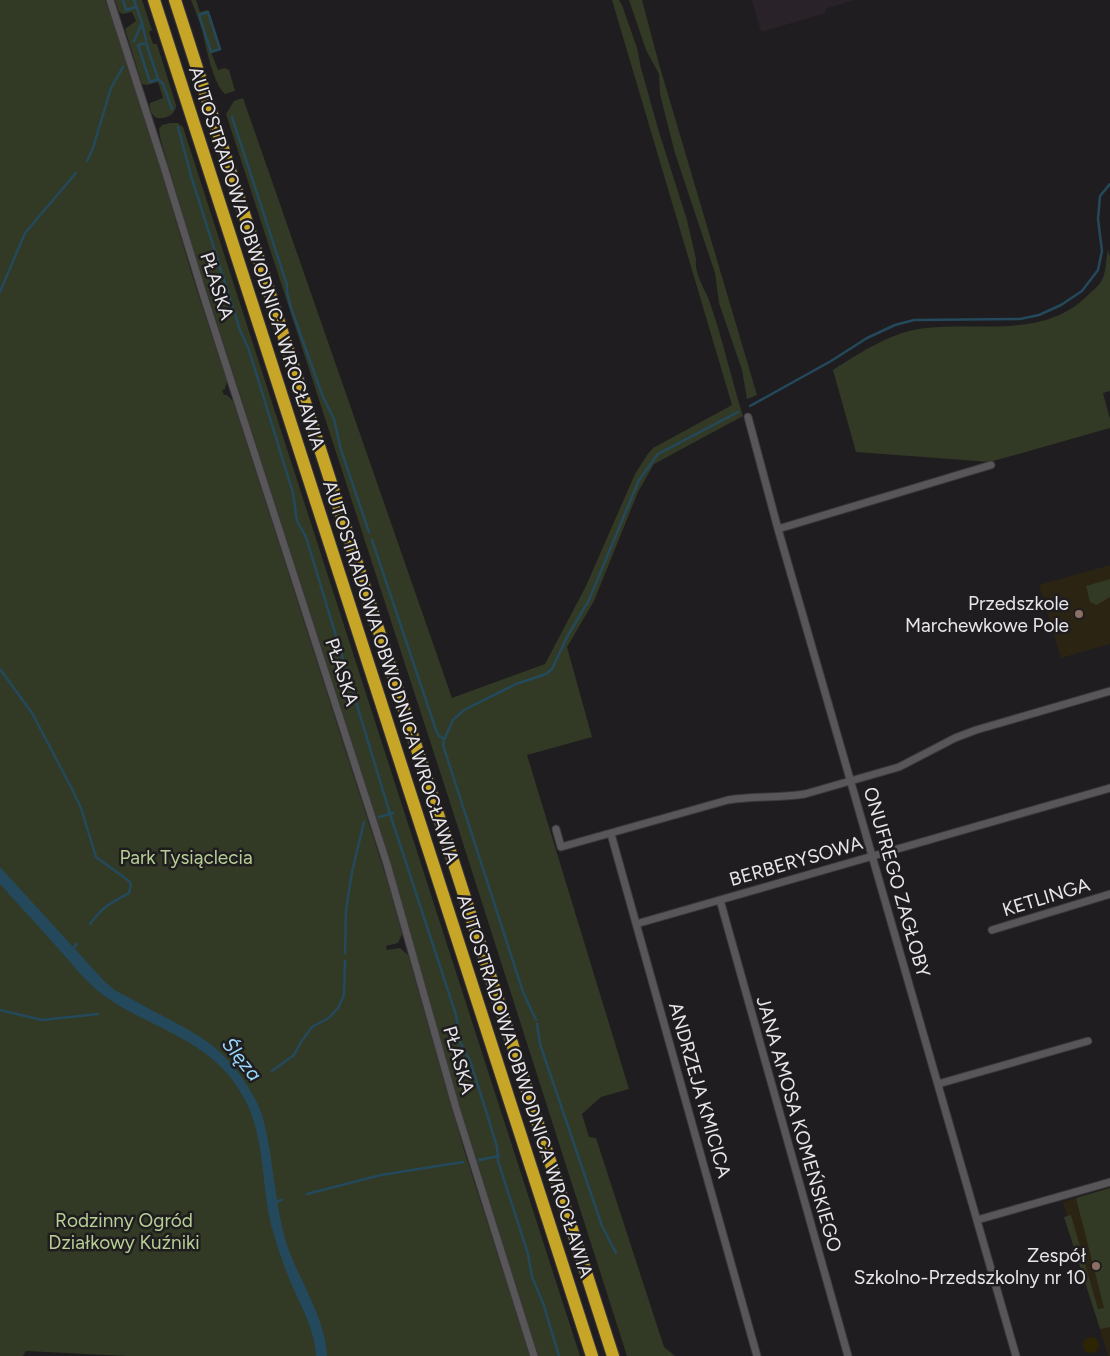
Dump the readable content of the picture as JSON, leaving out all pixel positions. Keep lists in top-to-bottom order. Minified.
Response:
{"streets":{"highway":["AUTOSTRADOWA OBWODNICA WROCŁAWIA"],"street":["PŁASKA","BERBERYSOWA","ONUFREGO ZAGŁOBY","KETLINGA","ANDRZEJA KMICICA","JANA AMOSA KOMEŃSKIEGO"]},"crossings":[["BERBERYSOWA","ONUFREGO ZAGŁOBY"],["BERBERYSOWA","ANDRZEJA KMICICA"],["BERBERYSOWA","JANA AMOSA KOMEŃSKIEGO"]],"water":["Ślęza"],"parks":["Park Tysiąclecia","Rodzinny Ogród Działkowy Kuźniki"],"places":["Przedszkole Marchewkowe Pole","Zespół Szkolno-Przedszkolny nr 10"]}
